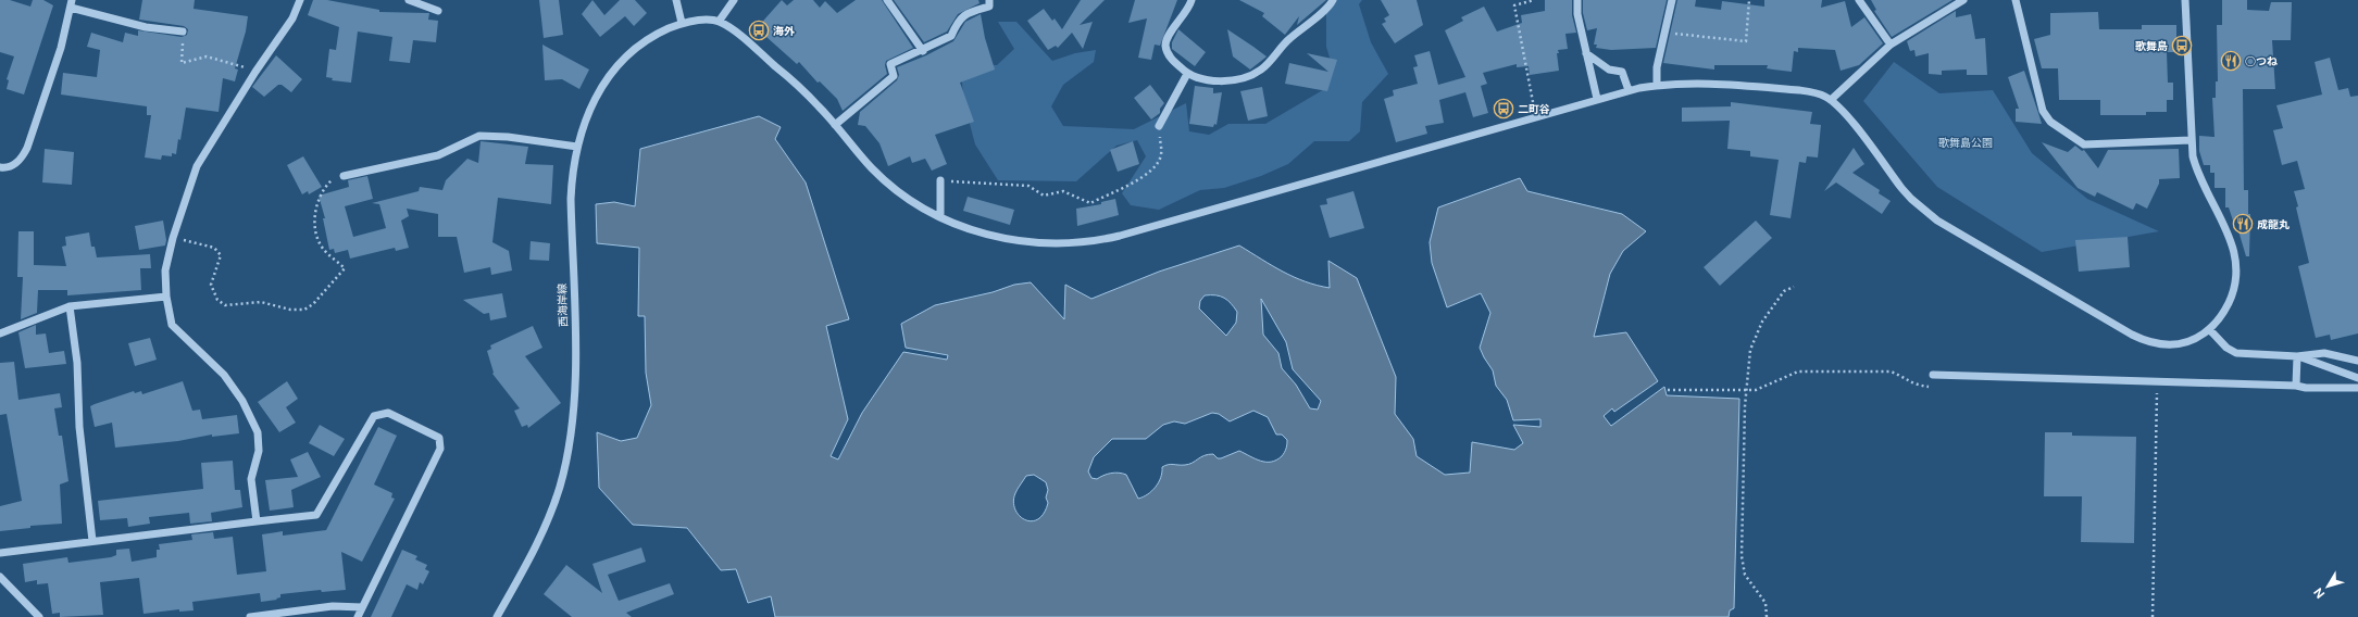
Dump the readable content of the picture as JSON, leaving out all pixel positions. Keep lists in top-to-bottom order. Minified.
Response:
{"streets":{"street":["西海岸線"]},"parks":["歌舞島公園"],"places":{"bus stop":["海外","歌舞島","二町谷"],"restaurant":["○つね","成龍丸"]},"north":"bottom left"}
